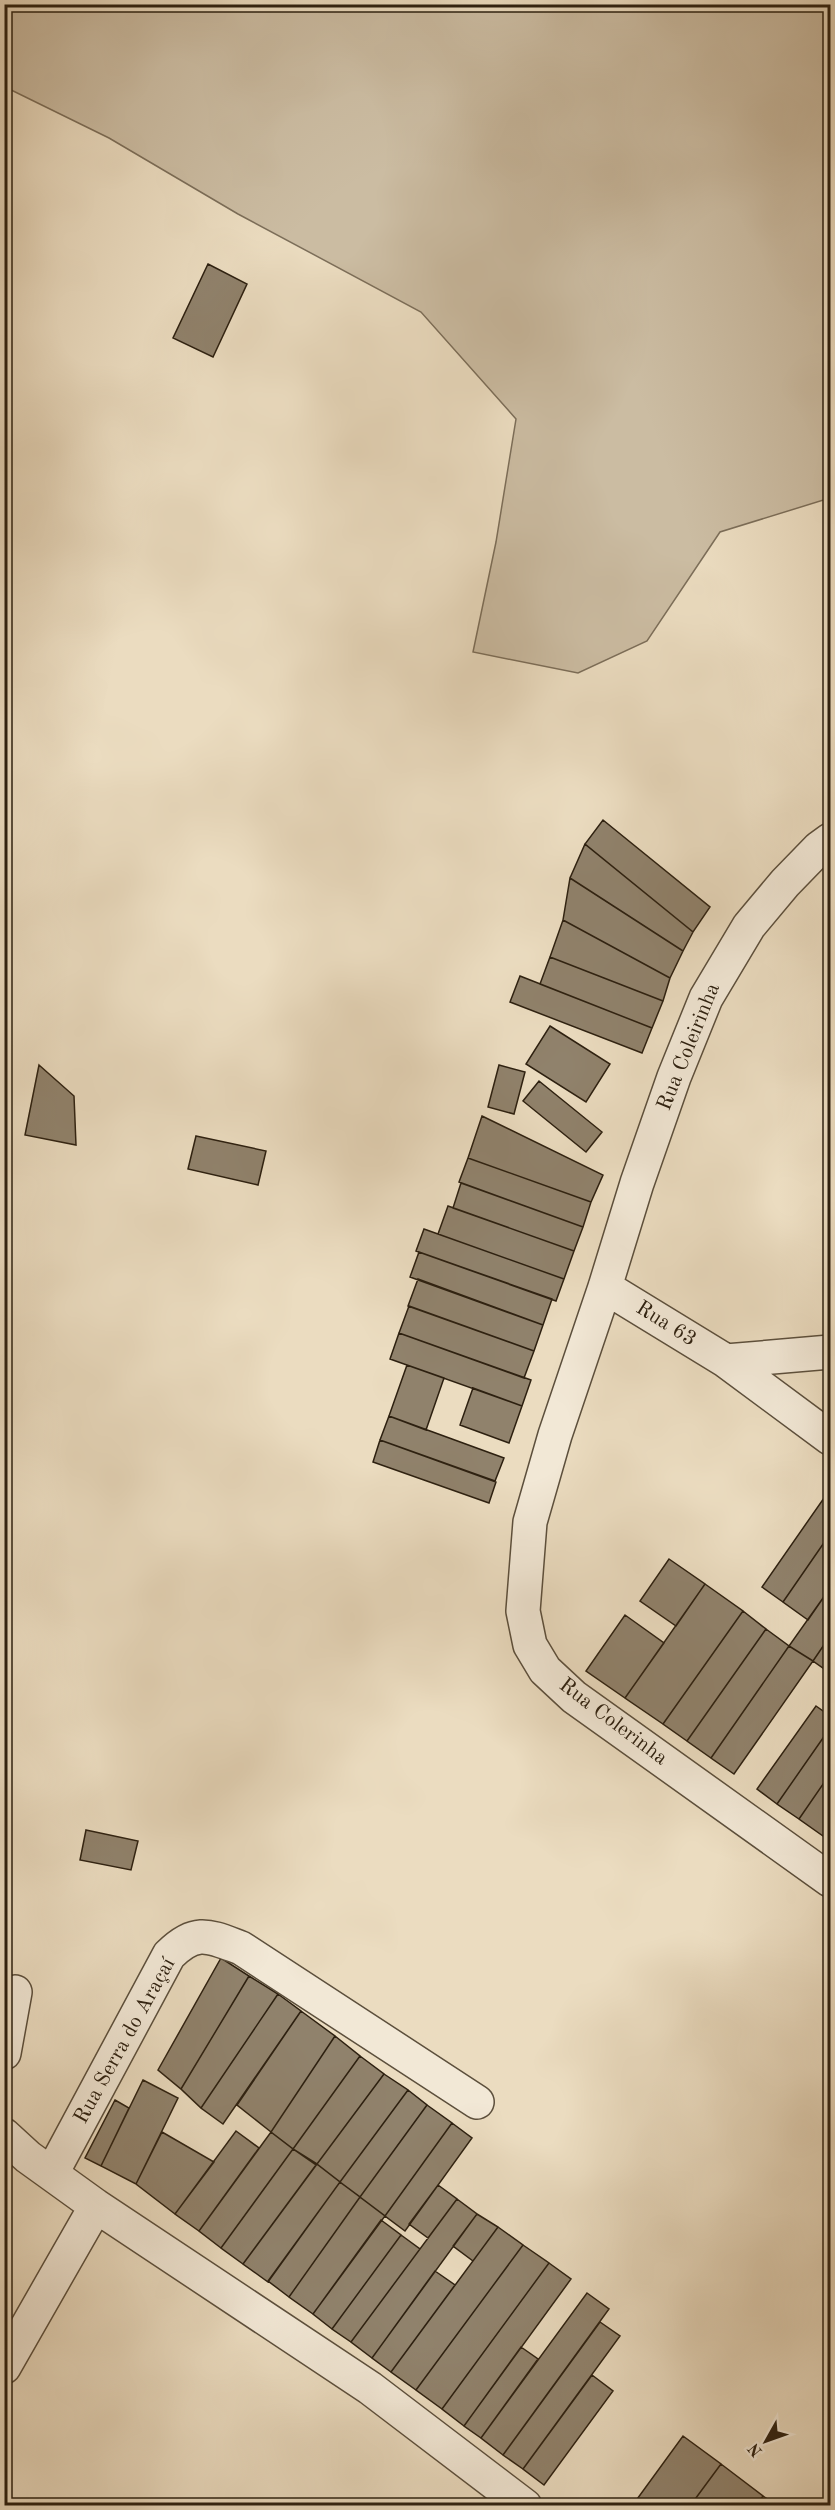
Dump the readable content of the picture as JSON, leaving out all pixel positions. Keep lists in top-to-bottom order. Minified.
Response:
{"streets":{"street":["Rua Coleirinha","Rua 63","Rua Colerinha","Rua Serra do Araçaí"]},"crossings":[["Rua Coleirinha","Rua 63"],["Rua Coleirinha","Rua Colerinha"],["Rua 63","Rua Colerinha"]],"north":"bottom left"}
